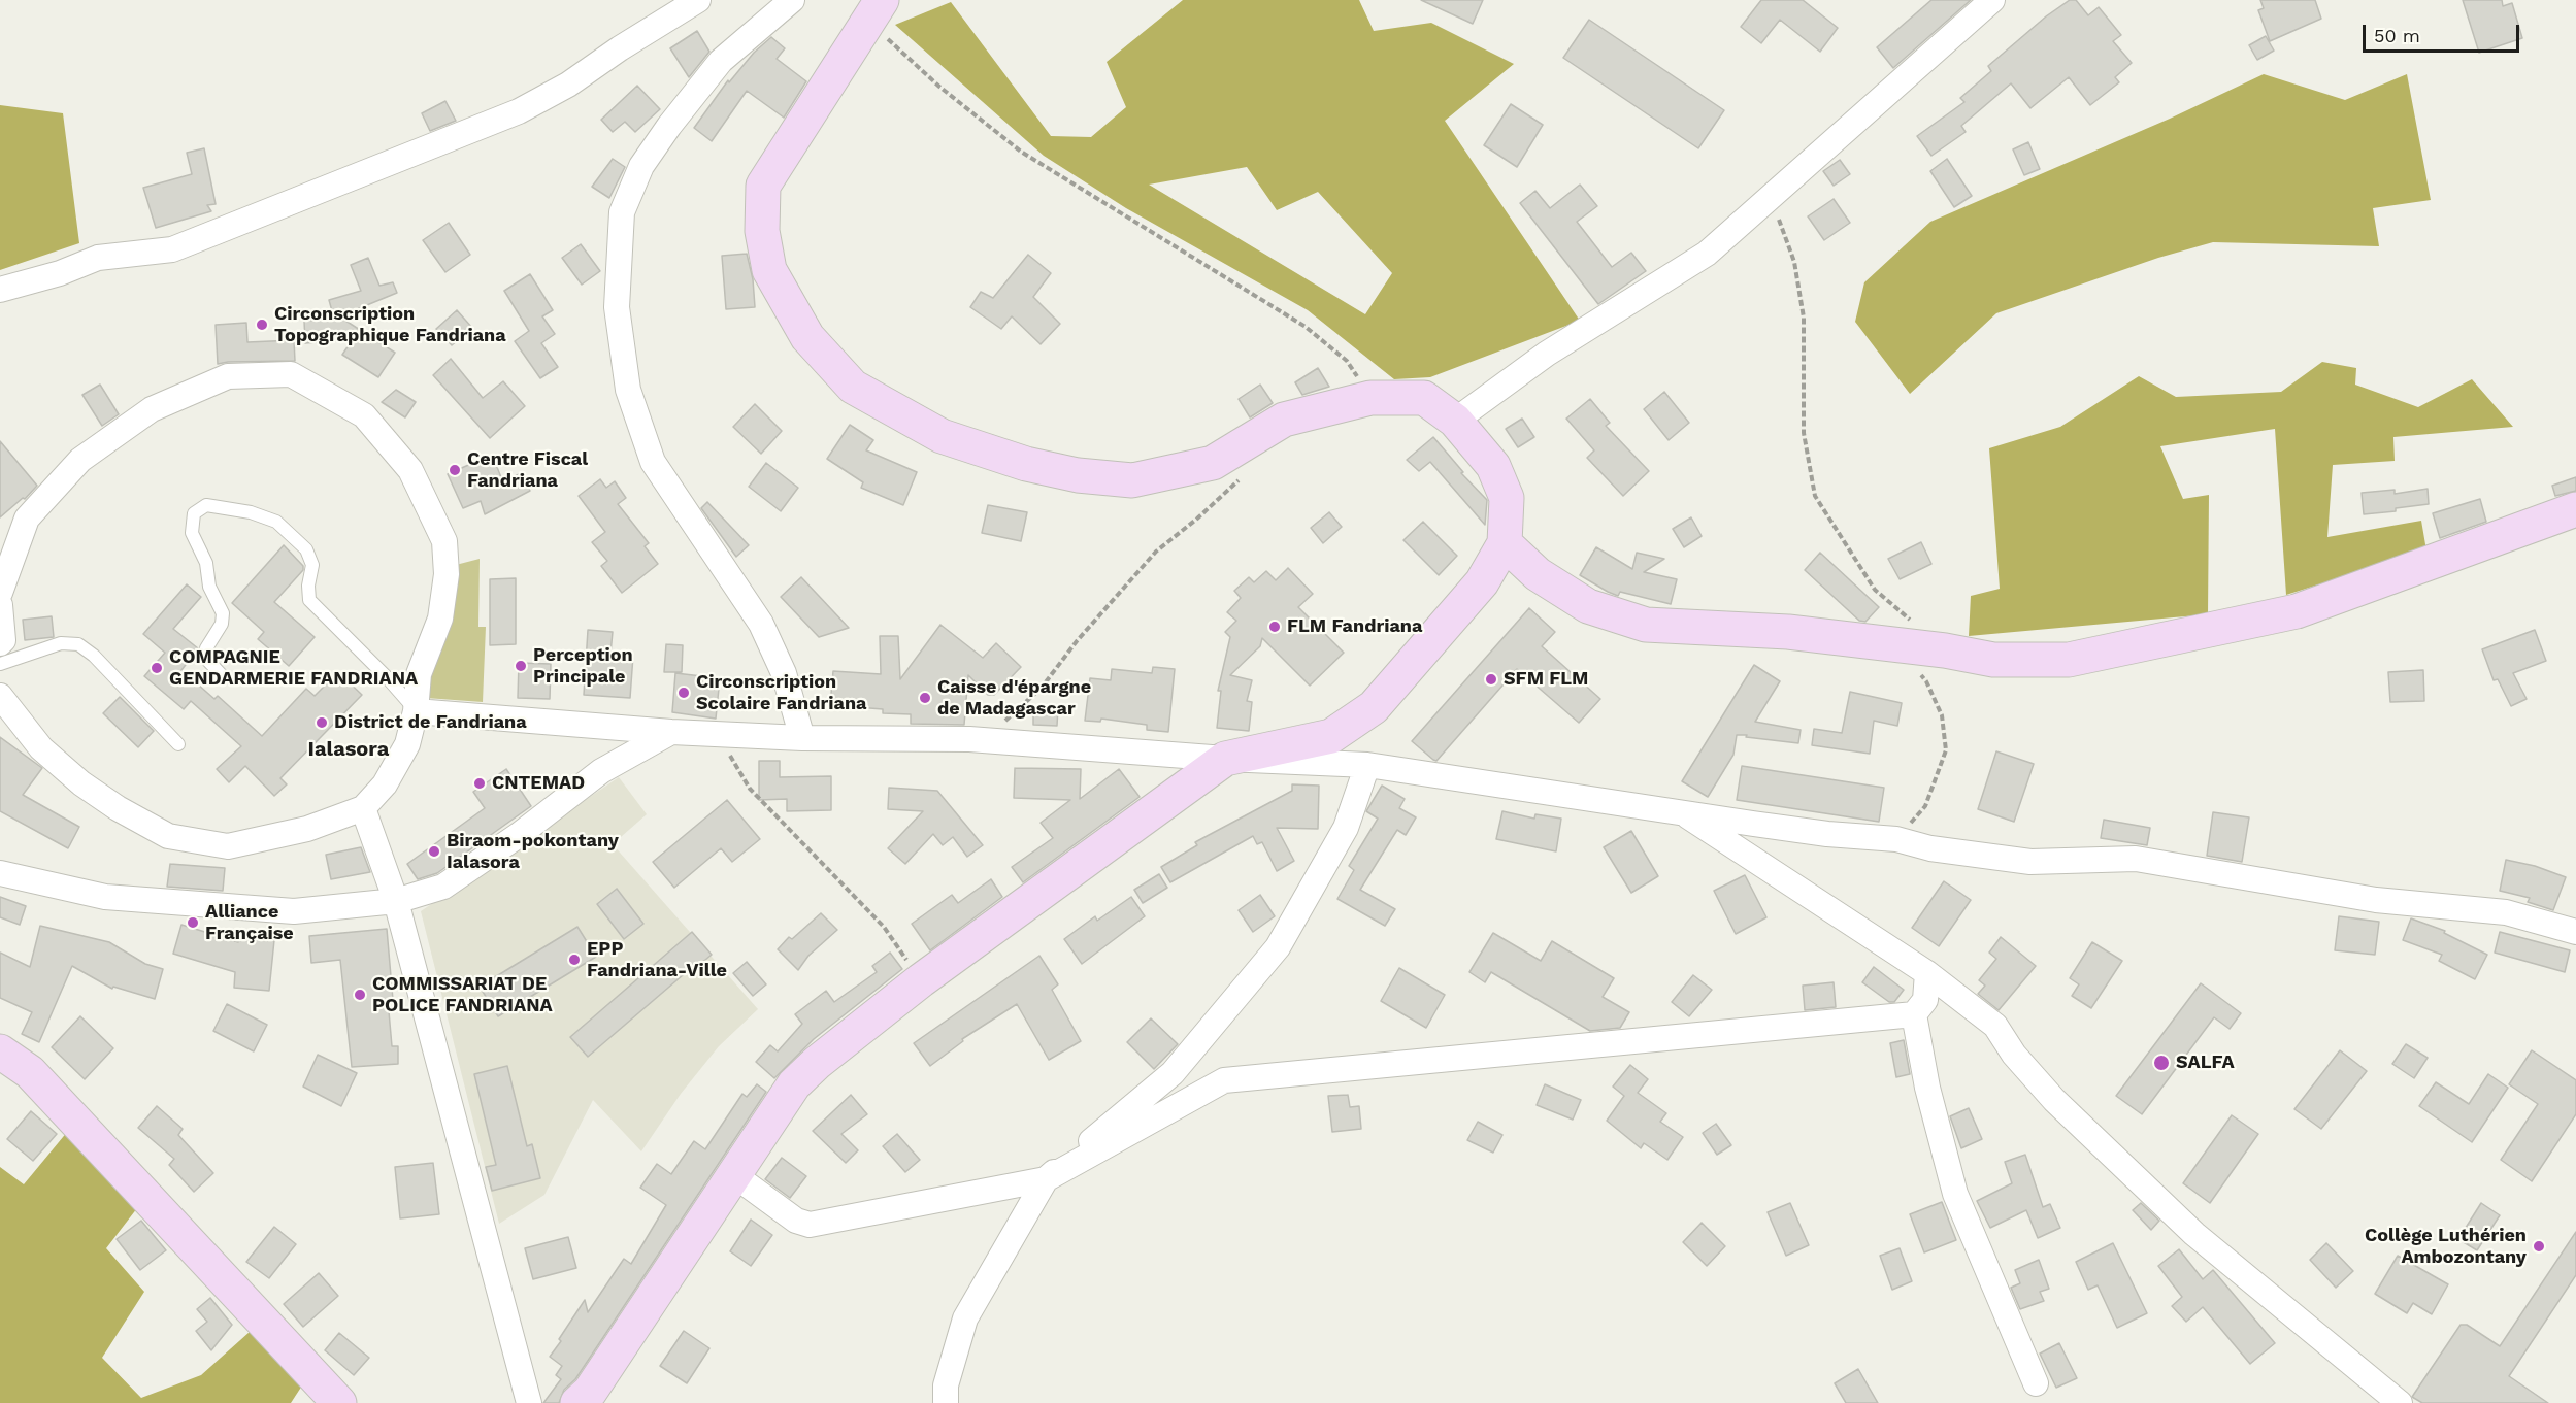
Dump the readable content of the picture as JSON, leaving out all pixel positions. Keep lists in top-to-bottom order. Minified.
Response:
{"districts":["Ialasora"],"places":["Circonscription Topographique Fandriana","Centre Fiscal Fandriana","FLM Fandriana","Perception Principale","COMPAGNIE GENDARMERIE FANDRIANA","SFM FLM","Circonscription Scolaire Fandriana","Caisse d'épargne de Madagascar","District de Fandriana","CNTEMAD","Biraom-pokontany Ialasora","Alliance Française","EPP Fandriana-Ville","COMMISSARIAT DE POLICE FANDRIANA","SALFA","Collège Luthérien Ambozontany"],"scale_bar":"50 m"}
